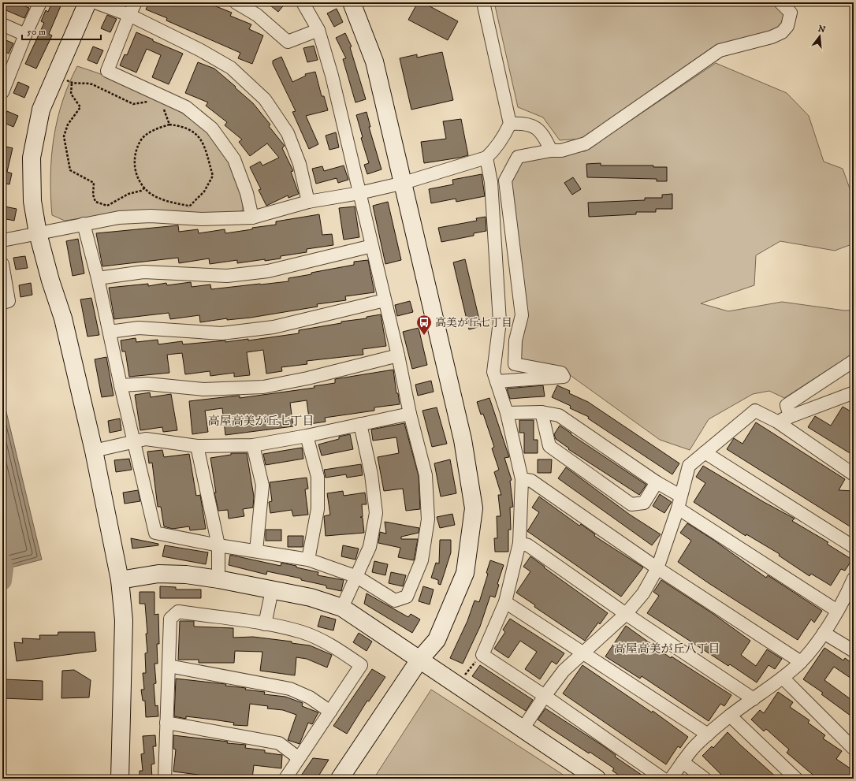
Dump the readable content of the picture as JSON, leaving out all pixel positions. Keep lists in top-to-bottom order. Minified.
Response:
{"districts":["高屋高美が丘七丁目","高屋高美が丘八丁目"],"places":{"bus stop":["高美が丘七丁目"]},"scale_bar":"50 m","north":"top"}
